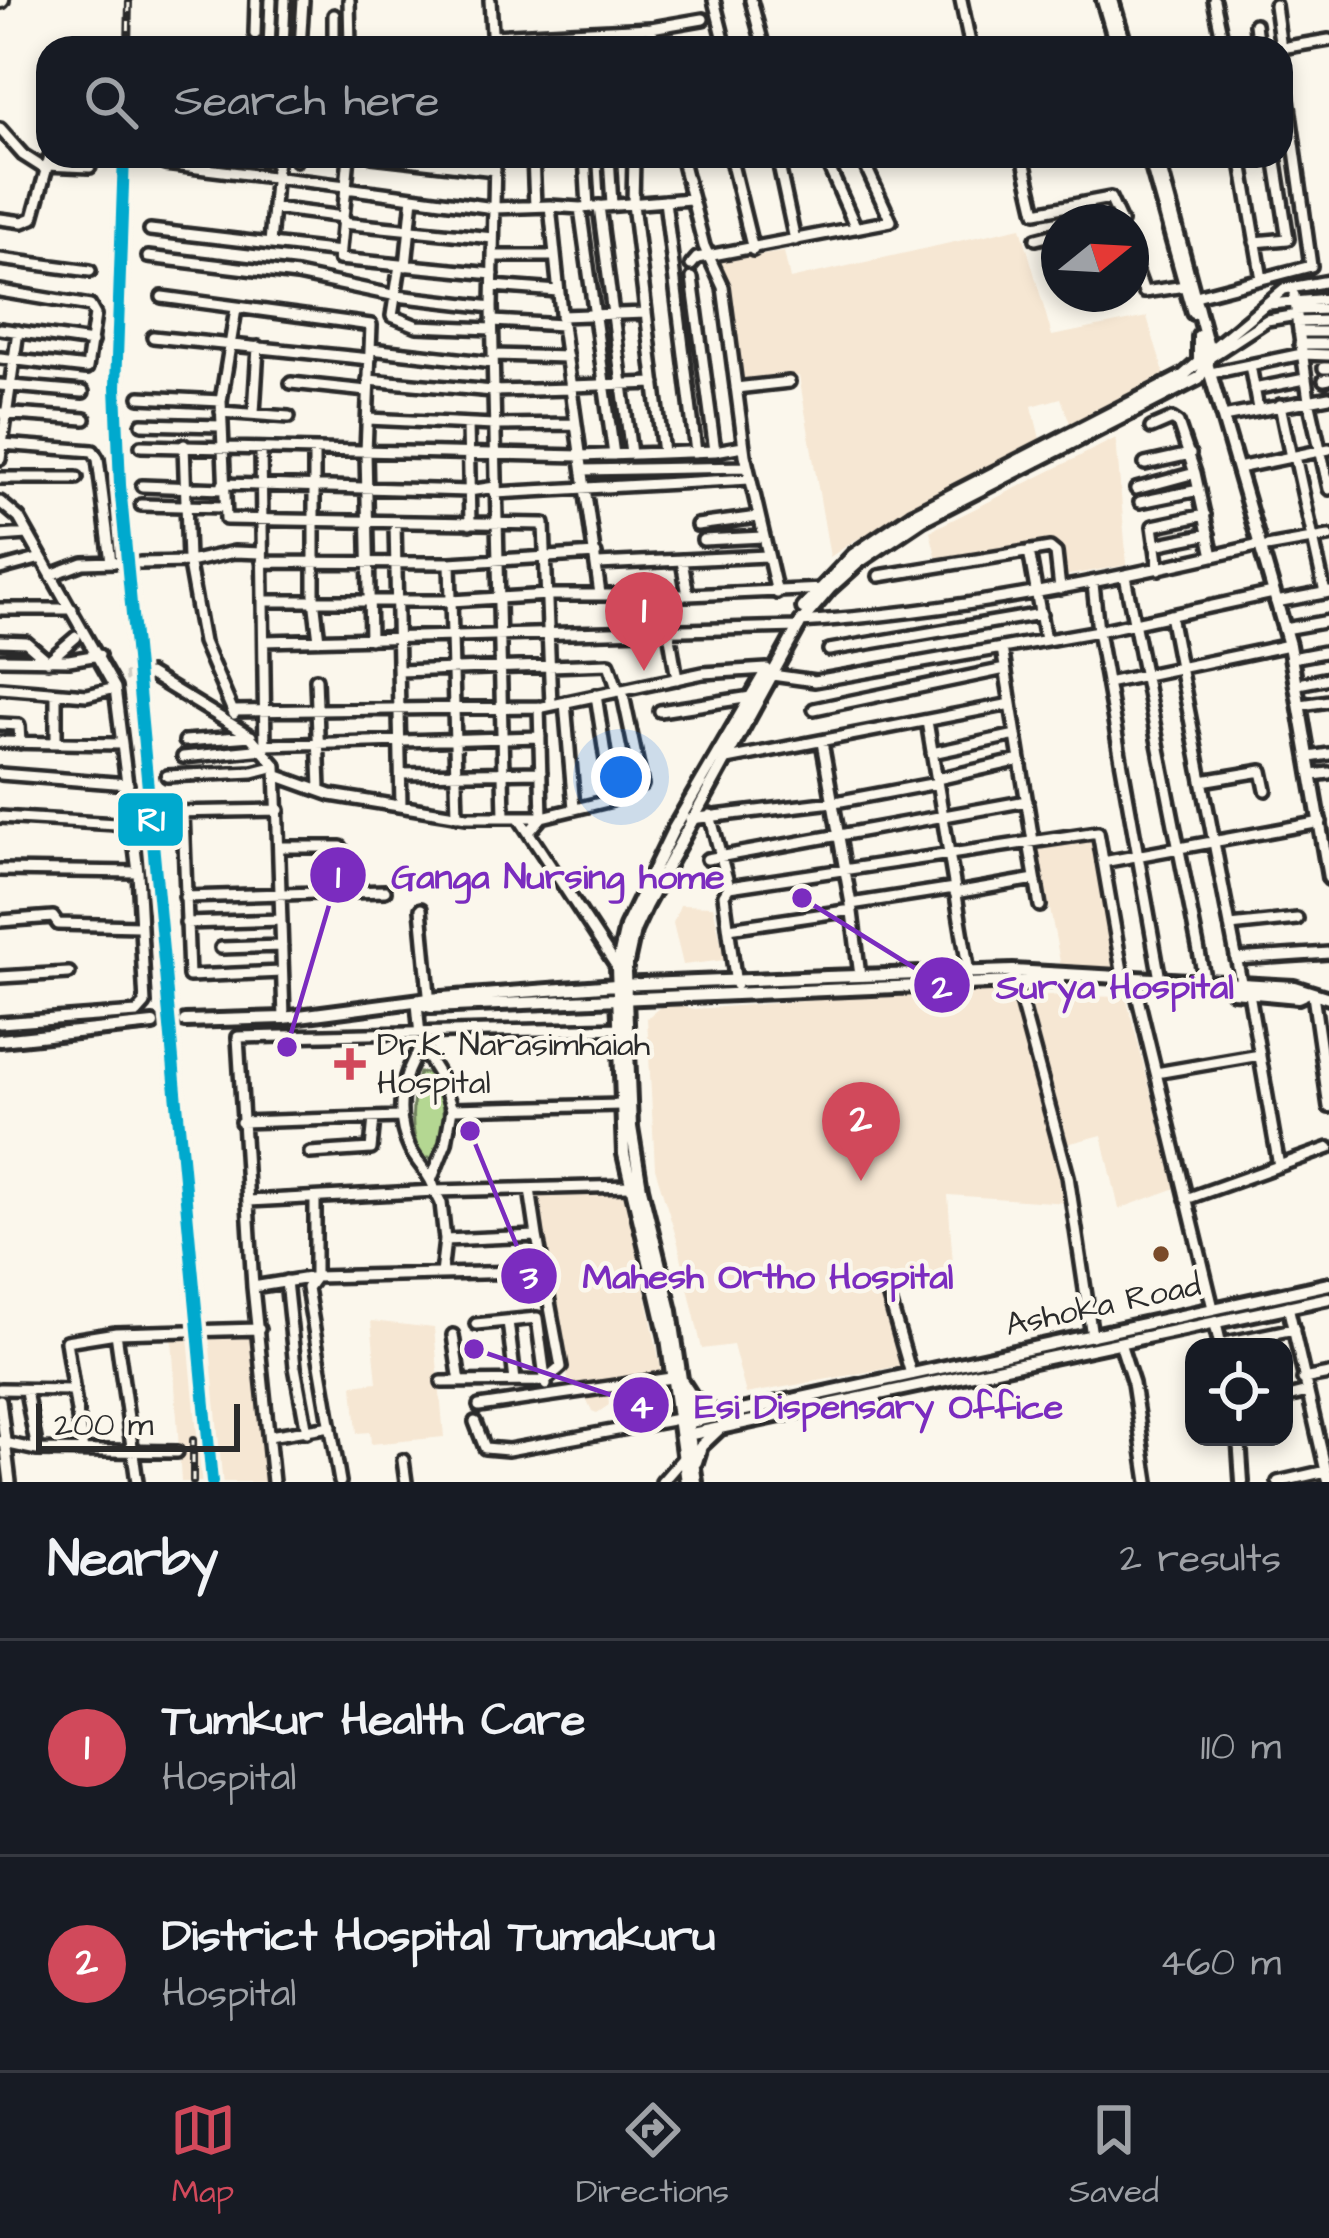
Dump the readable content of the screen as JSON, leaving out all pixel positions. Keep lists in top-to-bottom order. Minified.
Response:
{"streets":{"main road":["Ashoka Road"]},"places":{"other":["Surya Hospital","Ganga Nursing home","Mahesh Ortho Hospital","Esi Dispensary Office"],"health":["Dr.K. Narasimhaiah Hospital"]},"lines":["transit line R1"],"scale_bar":"200 m","north":"right","page":{"search":"Search here","pins":["1","2"],"scale":"200 m","heading":["Nearby","2 results"],"list":[{"mark":"1","name":"Tumkur Health Care","note":"Hospital","value":"110 m"},{"mark":"2","name":"District Hospital Tumakuru","note":"Hospital","value":"460 m"}],"nav":["Map","Directions","Saved"]}}
